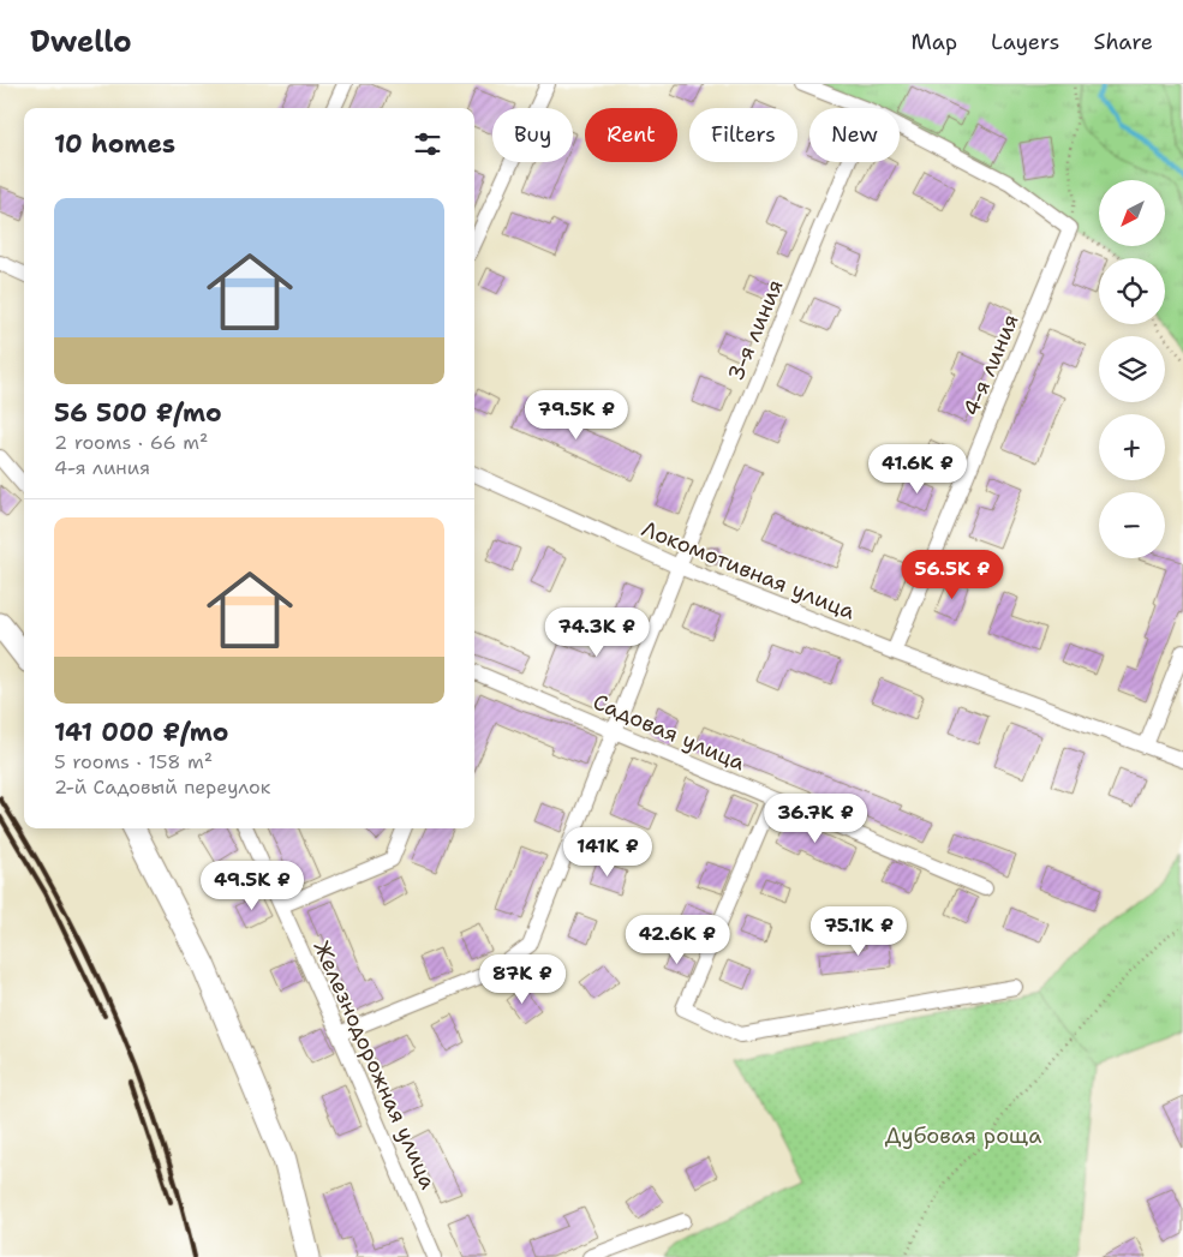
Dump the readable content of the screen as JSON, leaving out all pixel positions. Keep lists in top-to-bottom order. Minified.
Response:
{"streets":{"street":["3-я линия","4-я линия","Локомотивная улица","Садовая улица","Железнодорожная улица"]},"crossings":[["3-я линия","Локомотивная улица"],["3-я линия","Садовая улица"],["3-я линия","Железнодорожная улица"],["4-я линия","Локомотивная улица"]],"parks":["Дубовая роща"],"north":"bottom left","page":{"header":"Dwello","nav":["Map","Layers","Share"],"chip":["Buy","Rent","Filters","New"],"heading":"10 homes","map_buttons":["+","−"],"list":[{"name":"56 500 ₽/mo","note":"2 rooms · 66 m² · 4-я линия"},{"name":"141 000 ₽/mo","note":"5 rooms · 158 m² · 2-й Садовый переулок"}],"price":["79.5K ₽","41.6K ₽","56.5K ₽","74.3K ₽","36.7K ₽","141K ₽","49.5K ₽","75.1K ₽","42.6K ₽","87K ₽"]}}
